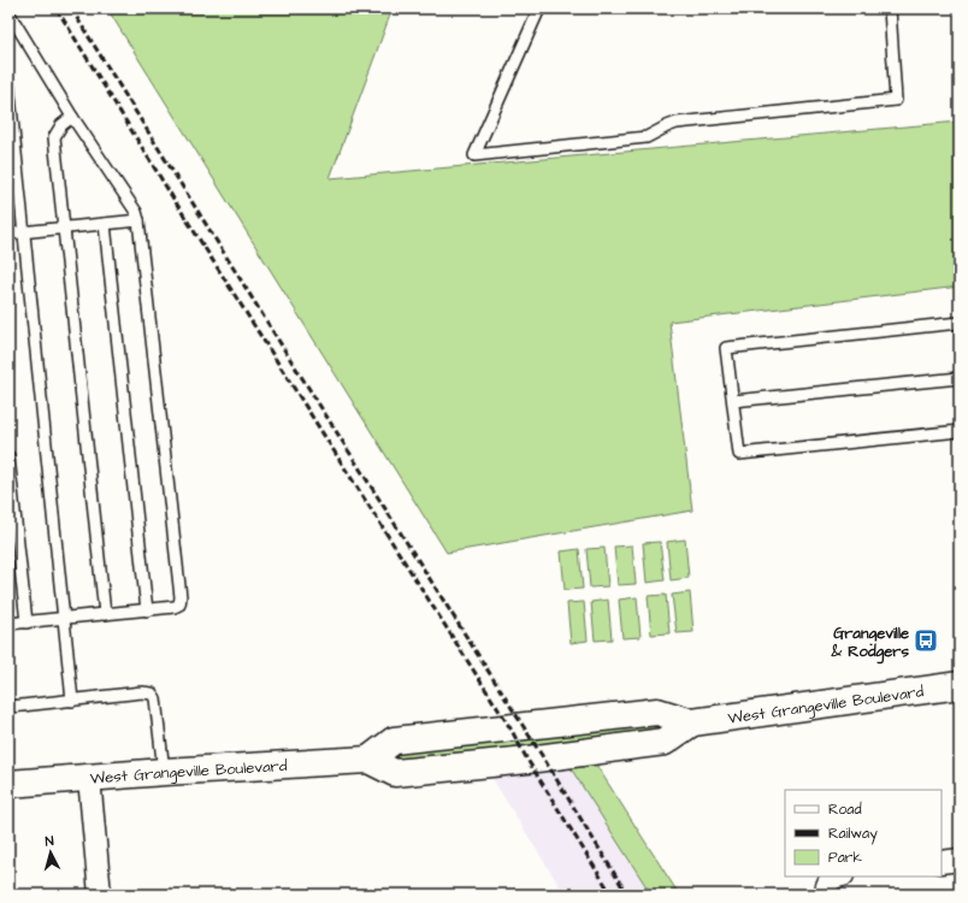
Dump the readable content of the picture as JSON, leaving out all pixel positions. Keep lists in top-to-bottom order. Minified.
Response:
{"streets":{"main road":["West Grangeville Boulevard"]},"places":{"bus stop":["Grangeville & Rodgers"]},"legend":["Road","Railway","Park"],"north":"top"}
